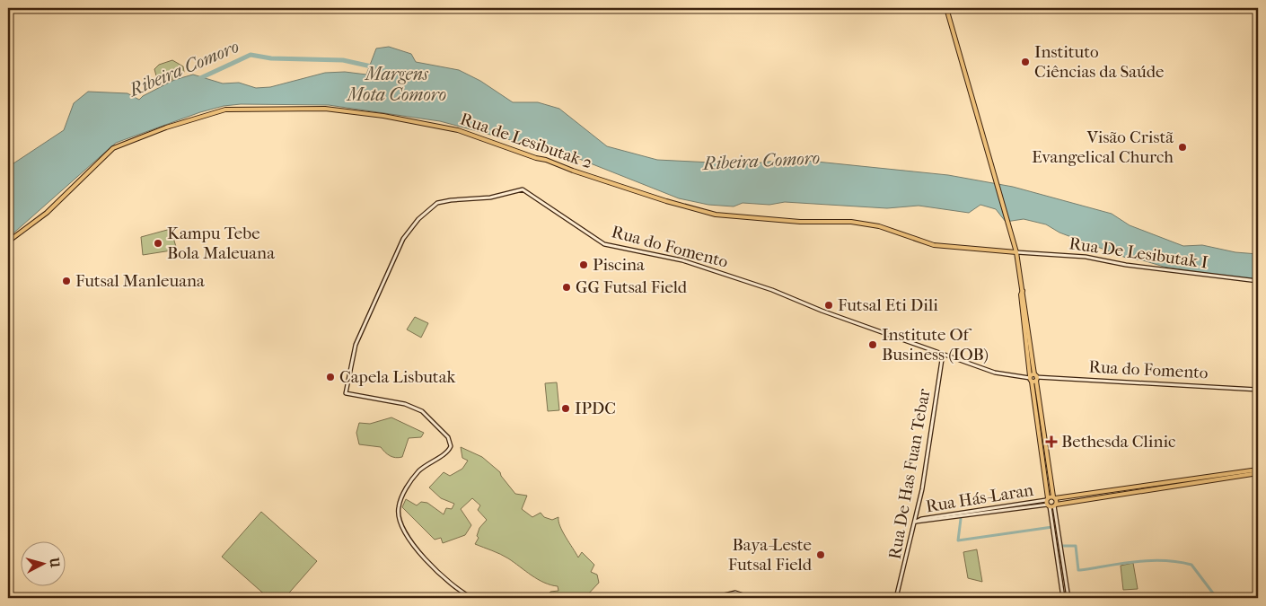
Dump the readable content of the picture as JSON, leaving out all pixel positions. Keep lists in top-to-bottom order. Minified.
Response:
{"streets":{"main road":["Rua de Lesibutak 2","Rua Hás-Laran"],"street":["Rua do Fomento","Rua De Lesibutak I","Rua De Has Fuan Tebar"]},"crossings":[["Rua de Lesibutak 2","Rua De Lesibutak I"],["Rua do Fomento","Rua De Has Fuan Tebar"],["Rua De Has Fuan Tebar","Rua Hás-Laran"]],"water":["Ribeira Comoro","Margens Mota Comoro"],"places":{"other":["Instituto Ciências da Saúde","Visão Cristã Evangelical Church","Kampu Tebe Bola Maleuana","Piscina","Futsal Manleuana","GG Futsal Field","Futsal Eti Dili","Institute Of Business (IOB)","Capela Lisbutak","IPDC","Baya-Leste Futsal Field"],"health":["Bethesda Clinic"]},"north":"right"}
